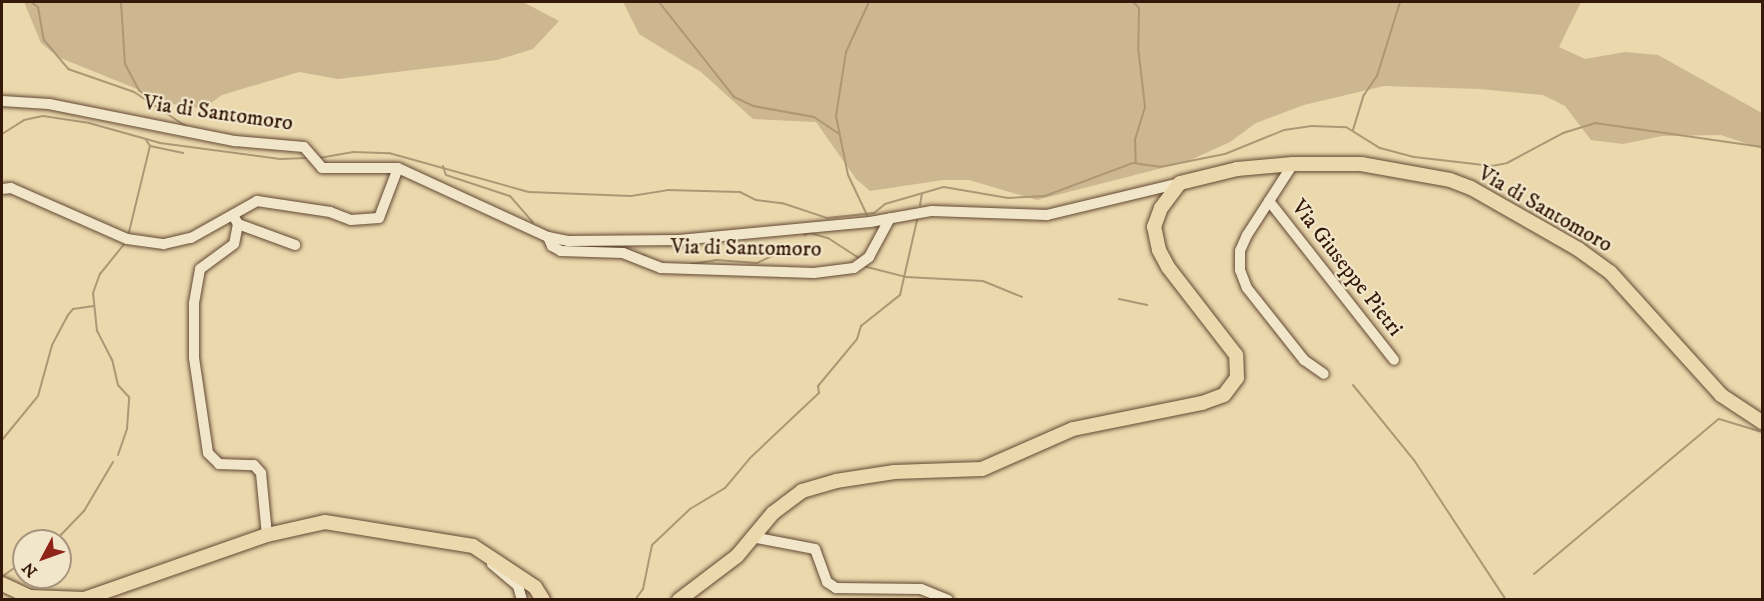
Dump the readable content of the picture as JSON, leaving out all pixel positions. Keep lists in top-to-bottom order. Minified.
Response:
{"streets":{"main road":["Via di Santomoro"],"street":["Via Giuseppe Pietri"]},"north":"bottom left"}
